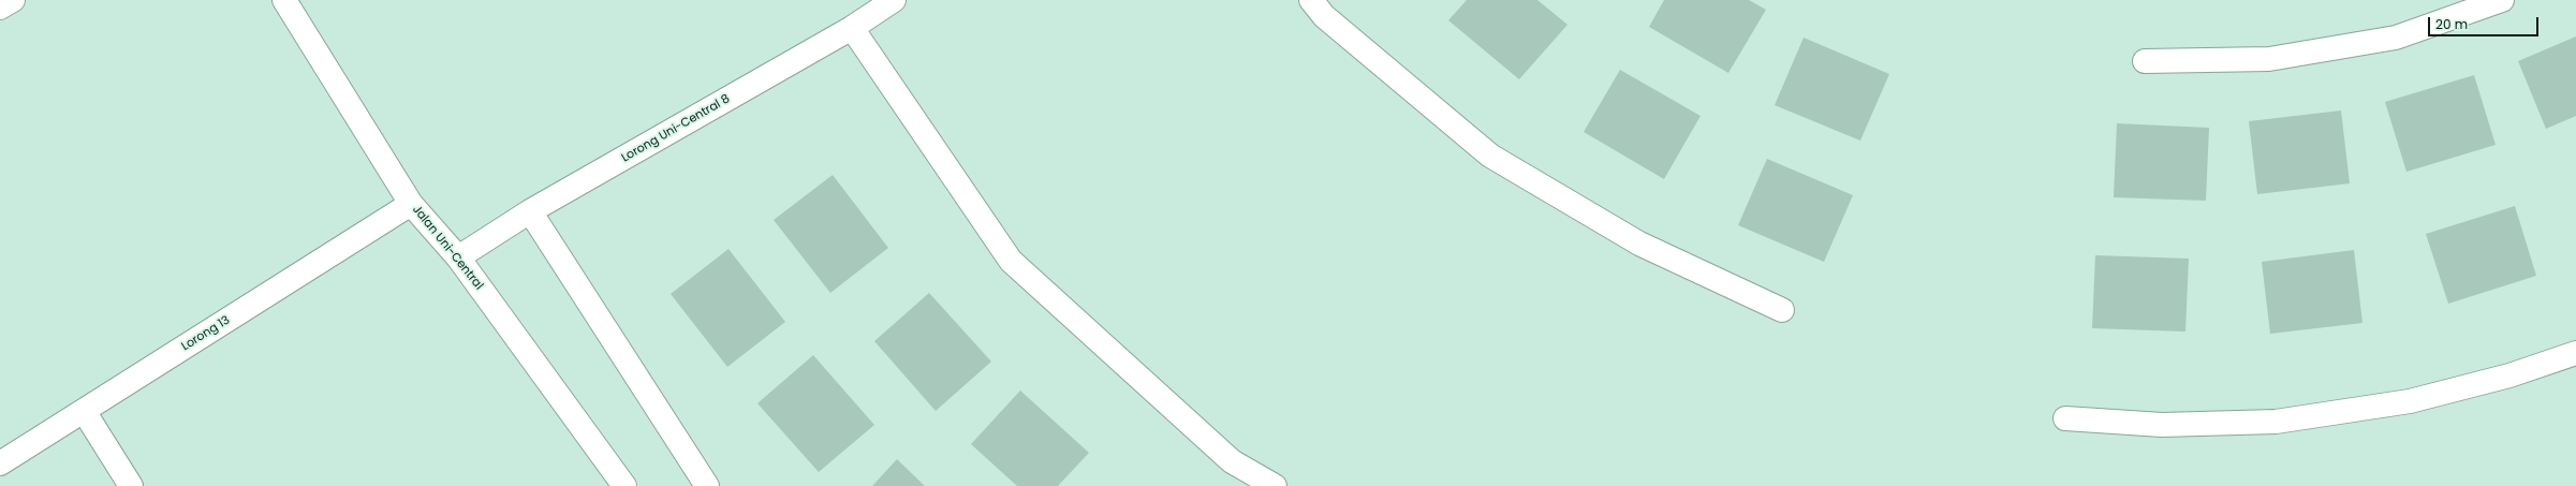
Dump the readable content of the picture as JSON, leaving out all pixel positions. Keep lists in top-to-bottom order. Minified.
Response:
{"streets":{"street":["Lorong Uni-Central 8","Jalan Uni-Central","Lorong 13"]},"crossings":[["Lorong Uni-Central 8","Jalan Uni-Central"],["Jalan Uni-Central","Lorong 13"]],"scale_bar":"20 m"}
